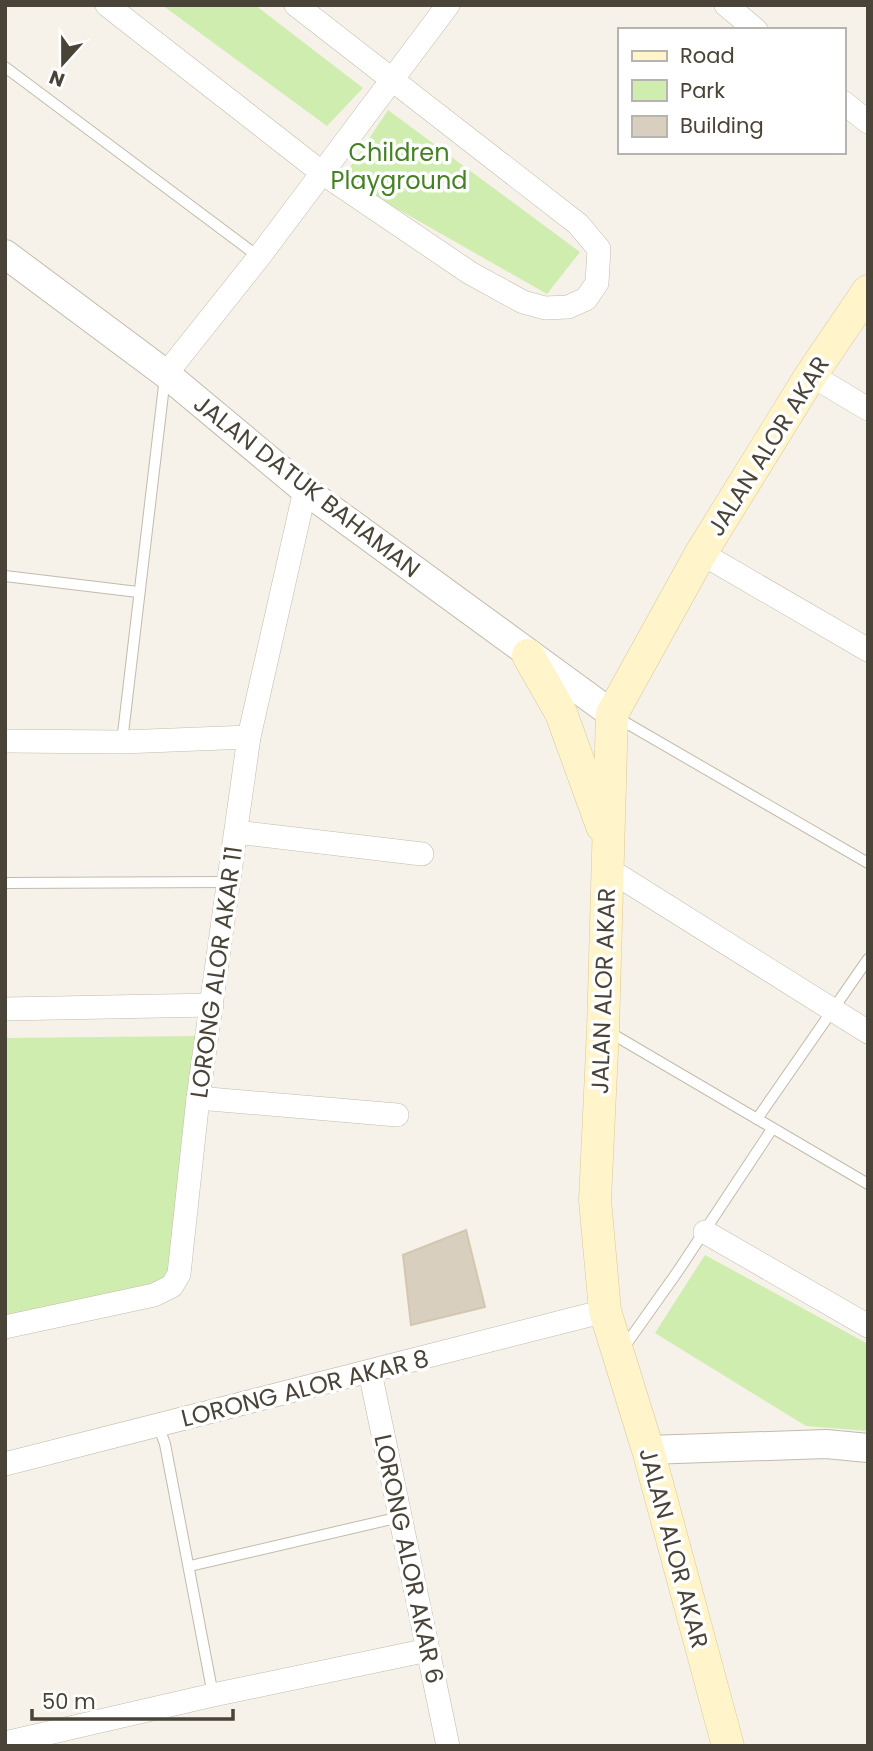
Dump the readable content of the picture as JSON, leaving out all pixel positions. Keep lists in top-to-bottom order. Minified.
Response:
{"streets":{"main road":["JALAN ALOR AKAR"],"street":["JALAN DATUK BAHAMAN","LORONG ALOR AKAR 11","LORONG ALOR AKAR 8","LORONG ALOR AKAR 6"]},"crossings":[["JALAN ALOR AKAR","JALAN DATUK BAHAMAN"],["JALAN ALOR AKAR","LORONG ALOR AKAR 8"],["JALAN DATUK BAHAMAN","LORONG ALOR AKAR 11"],["LORONG ALOR AKAR 8","LORONG ALOR AKAR 6"]],"parks":["Children Playground"],"legend":["Road","Park","Building"],"scale_bar":"50 m","north":"bottom"}
